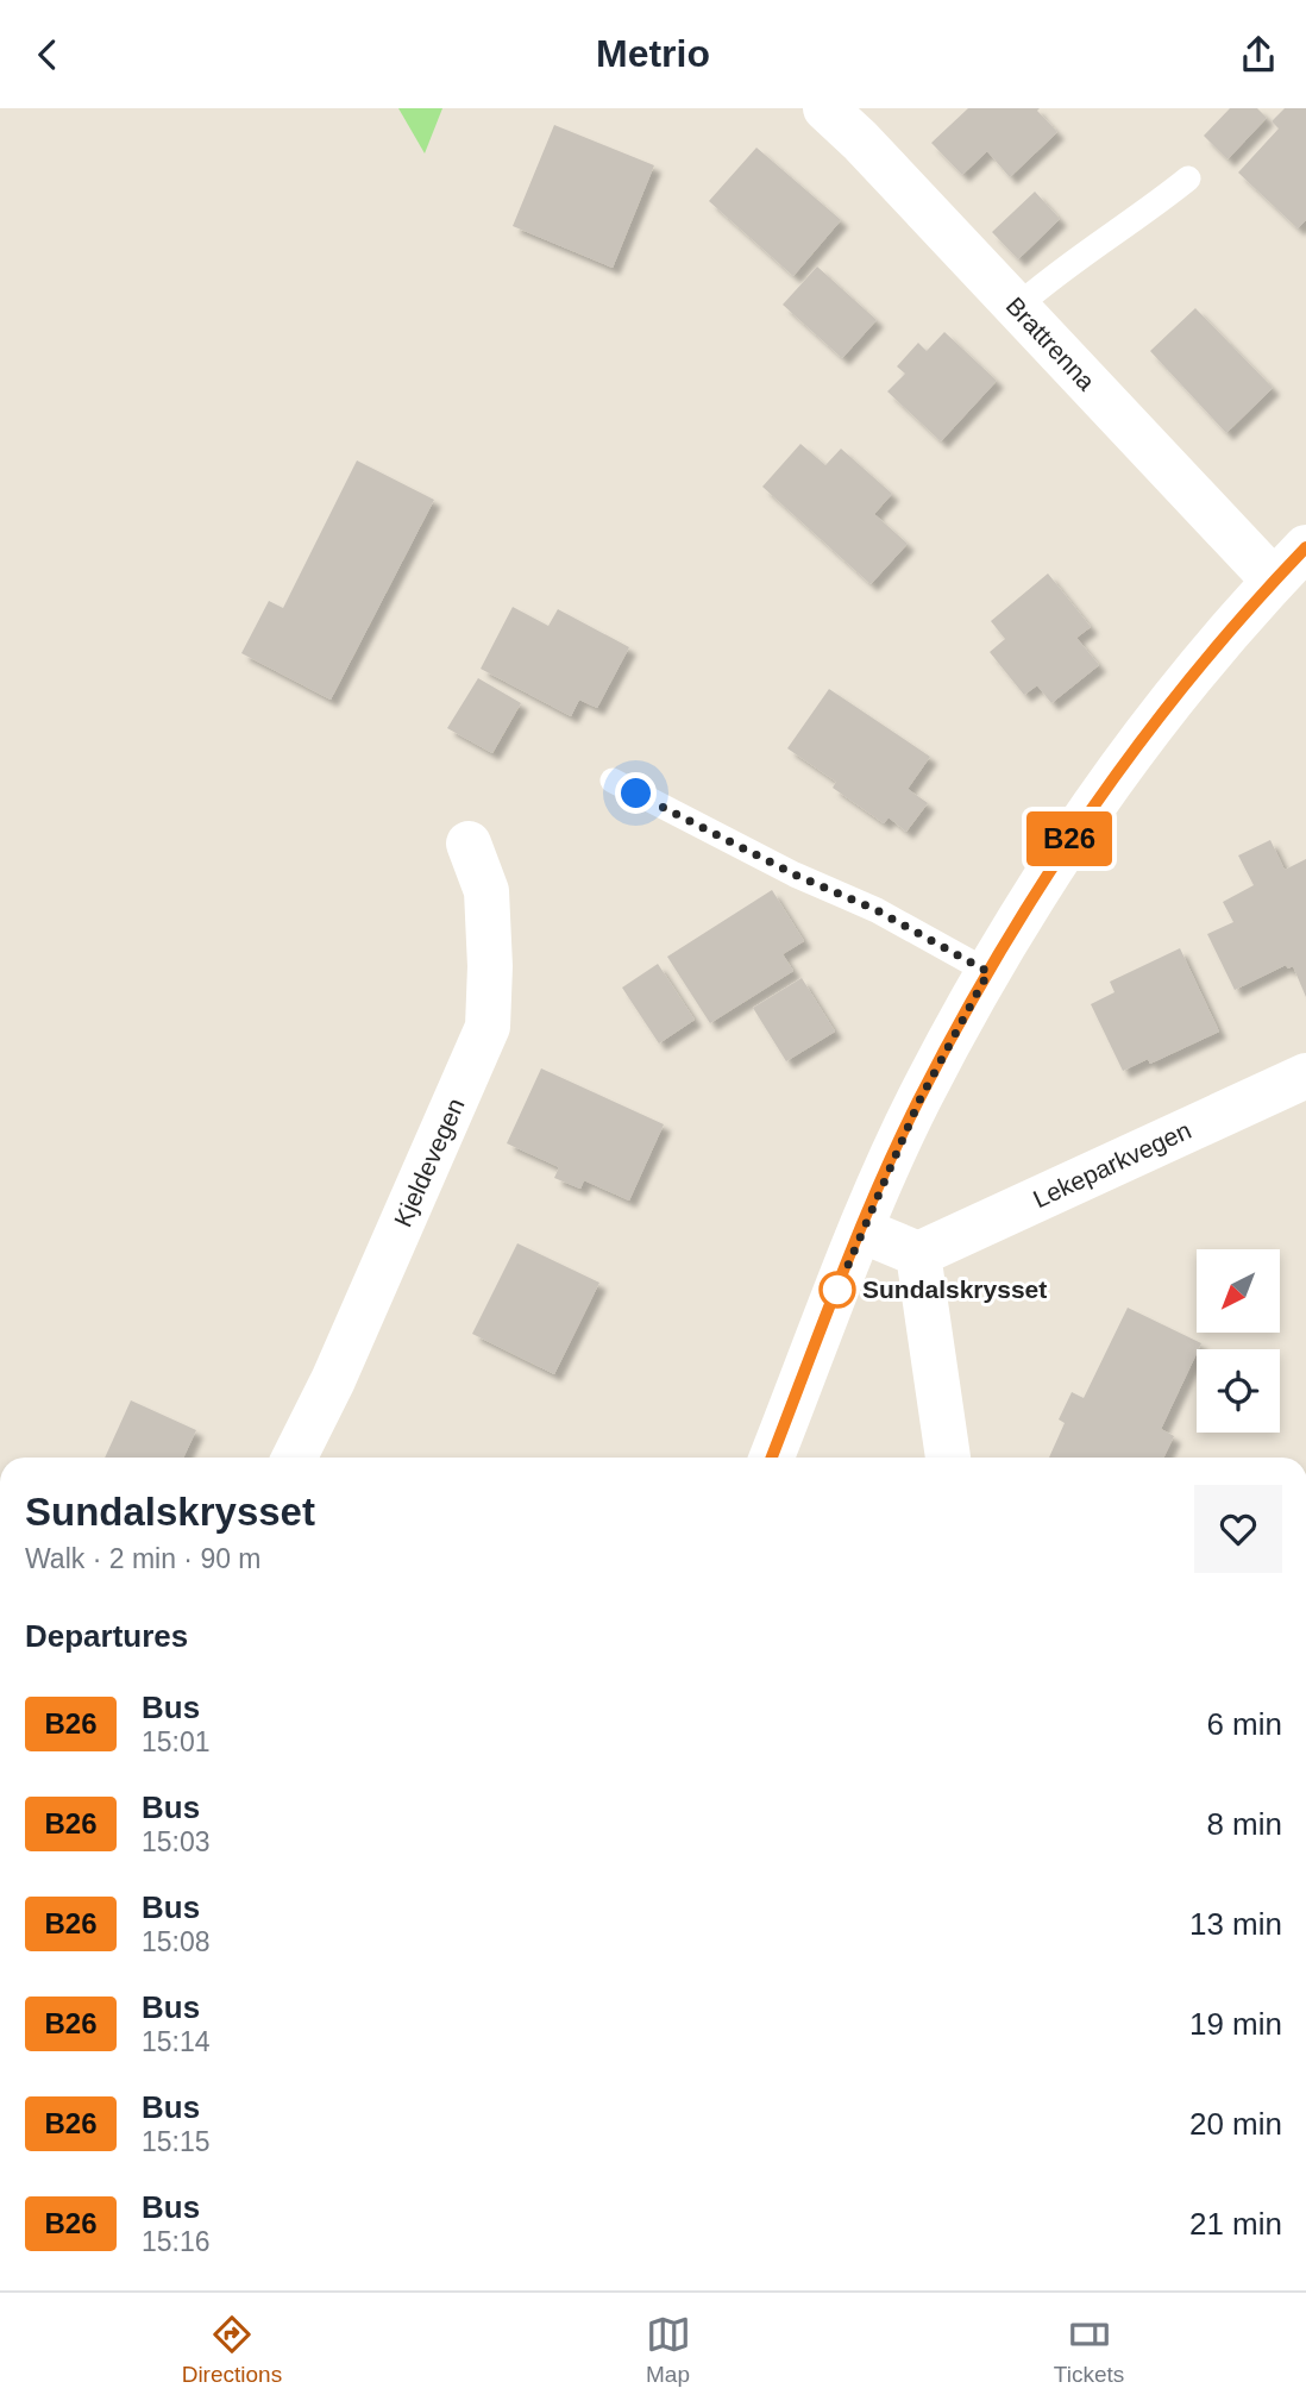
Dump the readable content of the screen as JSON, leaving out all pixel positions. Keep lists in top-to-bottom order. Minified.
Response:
{"streets":{"street":["Brattrenna","Kjeldevegen","Lekeparkvegen"]},"places":["Sundalskrysset"],"lines":["bus line B26"],"north":"bottom left","page":{"header":"Metrio","on_map":"B26","heading":[["Sundalskrysset","Walk · 2 min · 90 m"],"Departures"],"list":[{"mark":"B26","name":"Bus","note":"15:01","value":"6 min"},{"mark":"B26","name":"Bus","note":"15:03","value":"8 min"},{"mark":"B26","name":"Bus","note":"15:08","value":"13 min"},{"mark":"B26","name":"Bus","note":"15:14","value":"19 min"},{"mark":"B26","name":"Bus","note":"15:15","value":"20 min"},{"mark":"B26","name":"Bus","note":"15:16","value":"21 min"}],"tabs":["Directions","Map","Tickets"]}}
